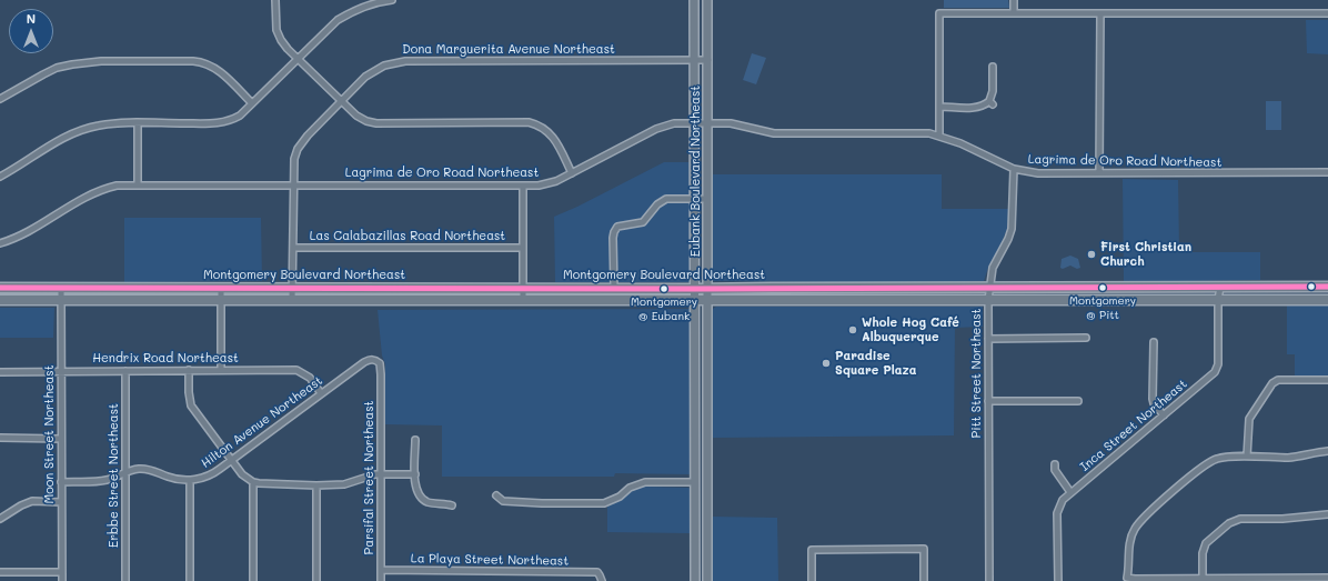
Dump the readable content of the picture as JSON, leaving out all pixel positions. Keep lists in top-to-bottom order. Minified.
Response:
{"streets":{"main road":["Eubank Boulevard Northeast","Montgomery Boulevard Northeast"],"street":["Dona Marguerita Avenue Northeast","Lagrima de Oro Road Northeast","Las Calabazillas Road Northeast","Hendrix Road Northeast","Pitt Street Northeast","Hilton Avenue Northeast","Inca Street Northeast","Moon Street Northeast","Erbbe Street Northeast","Parsifal Street Northeast","La Playa Street Northeast"]},"crossings":[["Dona Marguerita Avenue Northeast","Lagrima de Oro Road Northeast"],["Dona Marguerita Avenue Northeast","Eubank Boulevard Northeast"],["Dona Marguerita Avenue Northeast","Las Calabazillas Road Northeast"],["Dona Marguerita Avenue Northeast","Montgomery Boulevard Northeast"],["Lagrima de Oro Road Northeast","Eubank Boulevard Northeast"],["Lagrima de Oro Road Northeast","Pitt Street Northeast"],["Eubank Boulevard Northeast","Montgomery Boulevard Northeast"],["Montgomery Boulevard Northeast","Pitt Street Northeast"],["Montgomery Boulevard Northeast","Inca Street Northeast"],["Montgomery Boulevard Northeast","Moon Street Northeast"],["Hendrix Road Northeast","Hilton Avenue Northeast"],["Hendrix Road Northeast","Moon Street Northeast"],["Hendrix Road Northeast","Erbbe Street Northeast"],["Hilton Avenue Northeast","Moon Street Northeast"],["Hilton Avenue Northeast","Erbbe Street Northeast"],["Hilton Avenue Northeast","Parsifal Street Northeast"],["Parsifal Street Northeast","La Playa Street Northeast"]],"places":["First Christian Church","Montgomery @ Pitt","Montgomery @ Eubank","Whole Hog Café Albuquerque","Paradise Square Plaza"],"north":"top"}
